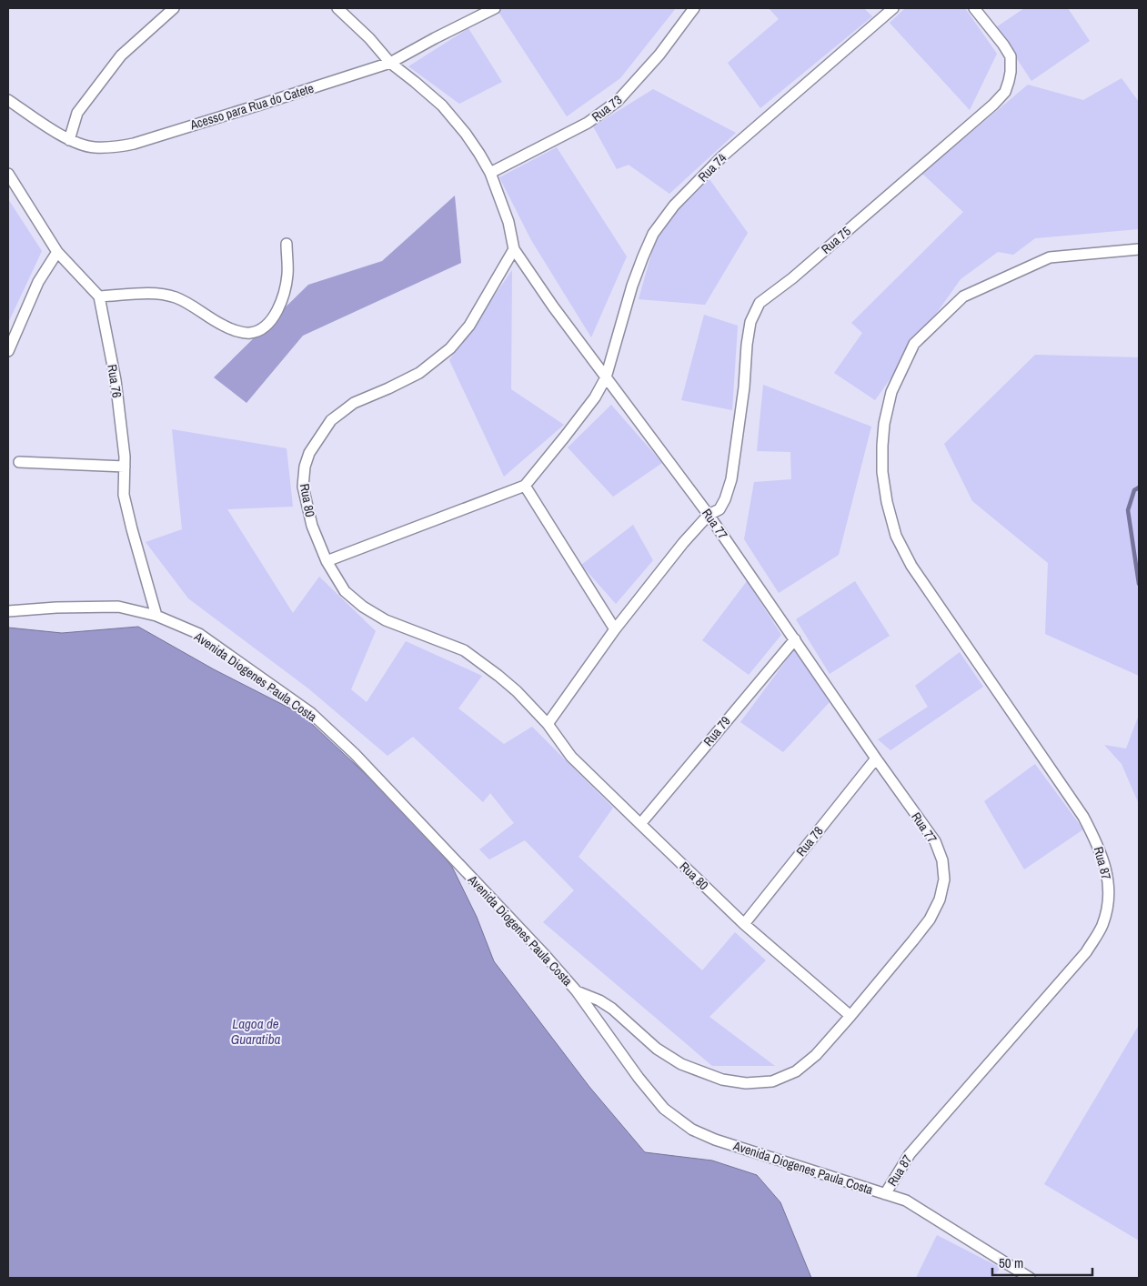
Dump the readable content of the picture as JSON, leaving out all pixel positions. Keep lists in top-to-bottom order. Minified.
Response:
{"streets":{"street":["Acesso para Rua do Catete","Rua 73","Rua 74","Rua 75","Rua 76","Rua 80","Rua 77","Avenida Diogenes Paula Costa","Rua 79","Rua 78","Rua 87"]},"crossings":[["Rua 74","Rua 77"],["Rua 75","Rua 77"],["Rua 76","Avenida Diogenes Paula Costa"],["Rua 80","Rua 77"],["Rua 80","Rua 79"],["Rua 80","Rua 78"],["Rua 77","Avenida Diogenes Paula Costa"],["Rua 77","Rua 79"],["Rua 77","Rua 78"],["Avenida Diogenes Paula Costa","Rua 87"]],"water":["Lagoa de Guaratiba"],"scale_bar":"50 m"}
